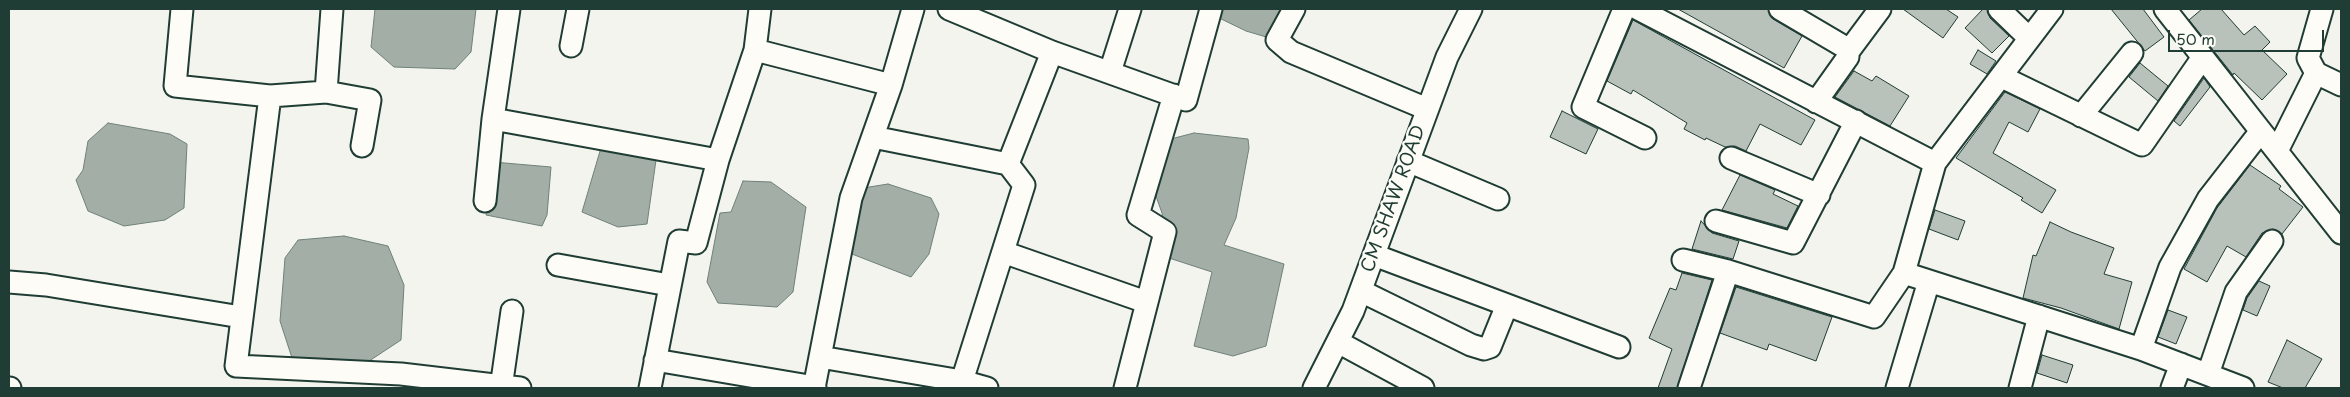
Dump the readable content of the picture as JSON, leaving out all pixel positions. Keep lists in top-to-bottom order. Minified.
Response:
{"streets":{"street":["CM SHAW ROAD"]},"scale_bar":"50 m"}
